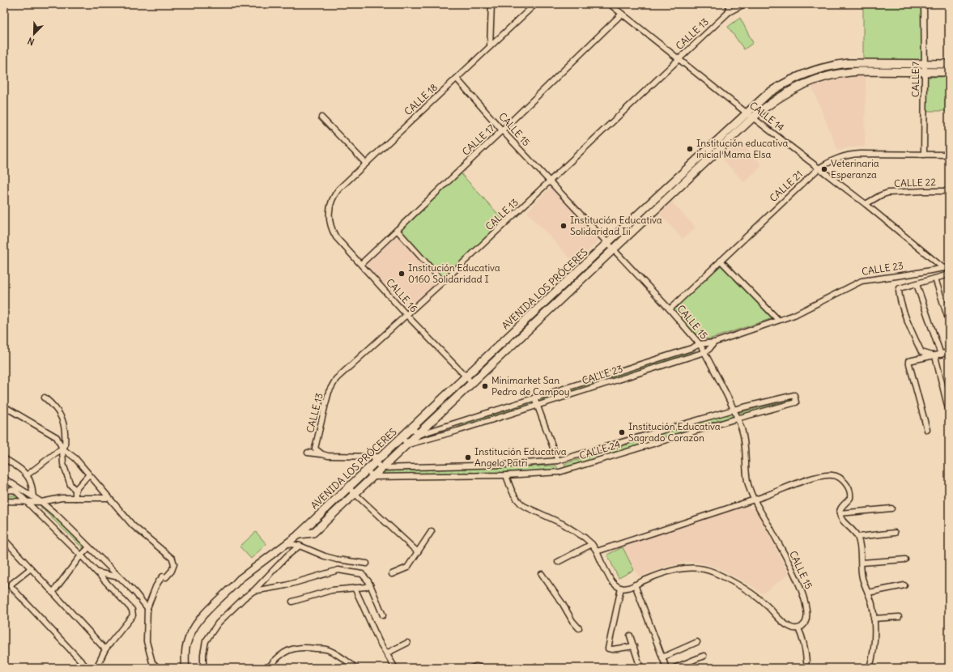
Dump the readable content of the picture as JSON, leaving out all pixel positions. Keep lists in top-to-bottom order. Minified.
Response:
{"streets":{"main road":["AVENIDA LOS PRÓCERES"],"street":["CALLE 13","CALLE 7","CALLE 18","CALLE 14","CALLE 15","CALLE 17","CALLE 22","CALLE 21","CALLE 23","CALLE 16","CALLE 24"]},"crossings":[["CALLE 13","CALLE 14"],["CALLE 13","CALLE 15"],["CALLE 13","CALLE 16"],["CALLE 7","CALLE 21"],["CALLE 7","AVENIDA LOS PRÓCERES"],["CALLE 18","CALLE 15"],["CALLE 18","CALLE 16"],["CALLE 14","CALLE 17"],["CALLE 14","CALLE 22"],["CALLE 14","CALLE 21"],["CALLE 14","CALLE 23"],["CALLE 14","AVENIDA LOS PRÓCERES"],["CALLE 15","CALLE 17"],["CALLE 15","CALLE 21"],["CALLE 15","CALLE 23"],["CALLE 15","AVENIDA LOS PRÓCERES"],["CALLE 15","CALLE 24"],["CALLE 17","CALLE 16"],["CALLE 23","AVENIDA LOS PRÓCERES"],["AVENIDA LOS PRÓCERES","CALLE 16"],["AVENIDA LOS PRÓCERES","CALLE 24"]],"places":["Institución educativa inicial Mama Elsa","Veterinaria Esperanza","Institución Educativa Solidaridad Iii","Institución Educativa 0160 Solidaridad I","Minimarket San Pedro de Campoy","Institución Educativa Sagrado Corazon","Institución Educativa Angelo Patri"],"north":"bottom left"}
